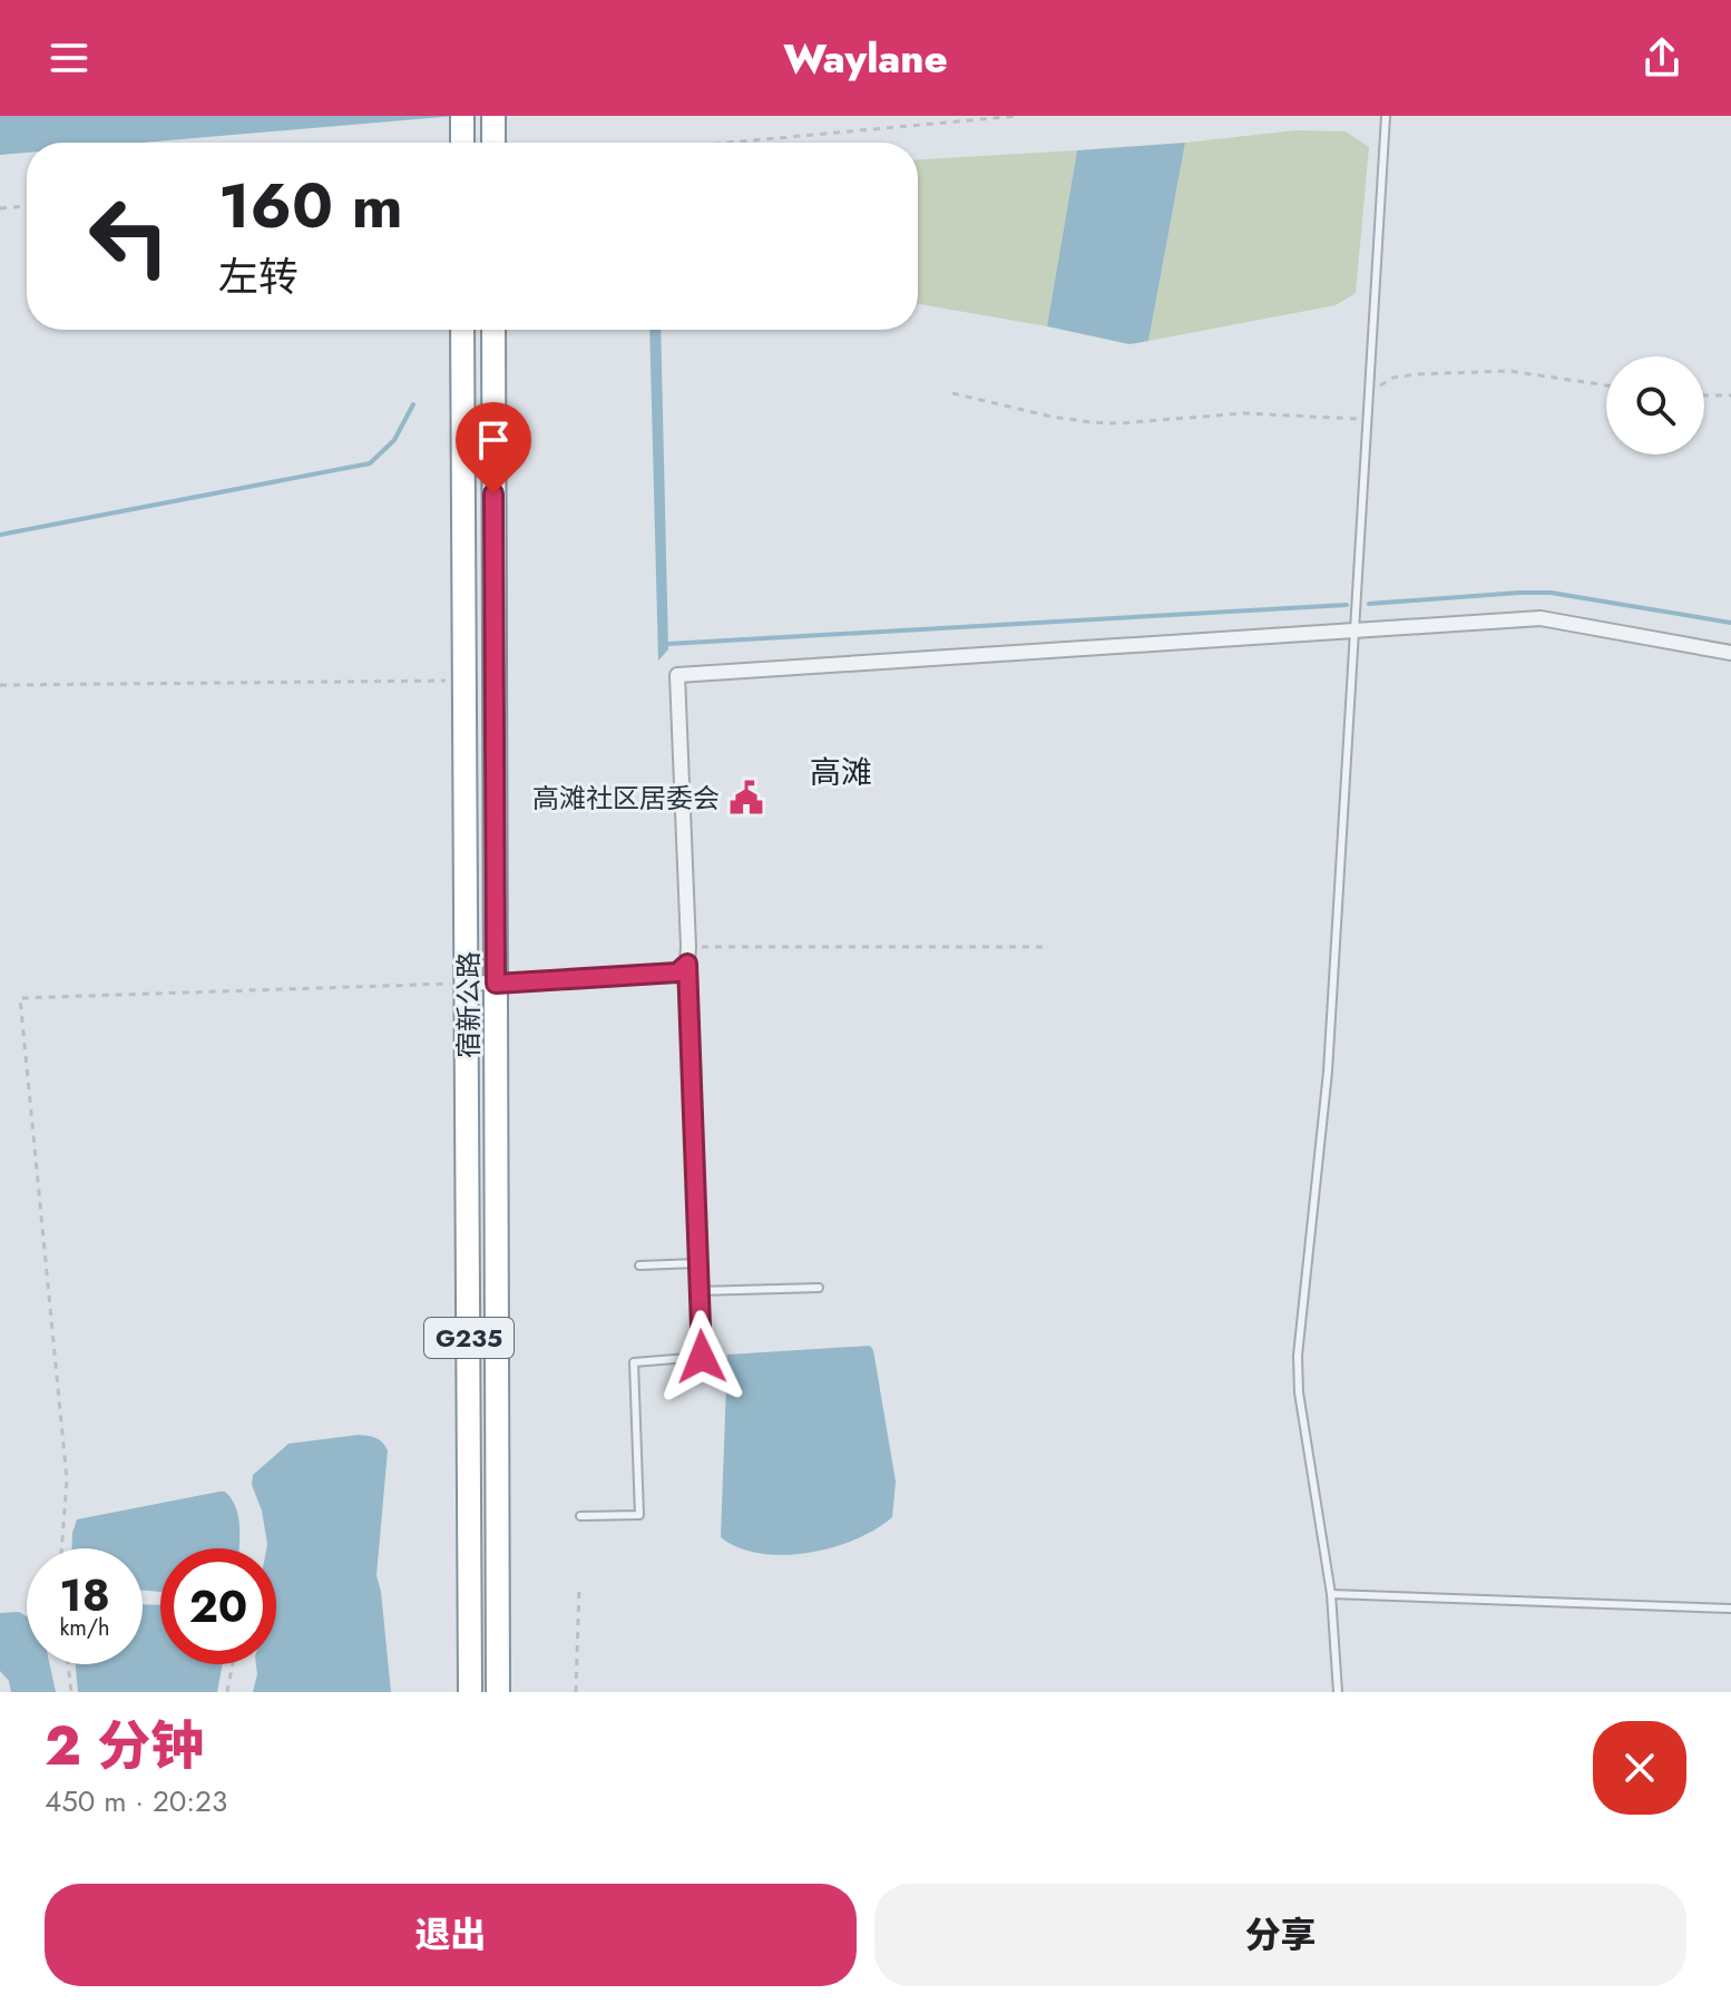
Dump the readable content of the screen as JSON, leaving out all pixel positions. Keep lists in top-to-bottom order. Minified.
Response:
{"streets":{"highway":["宿新公路","G235"]},"districts":["高滩"],"places":{"public building":["高滩社区居委会"]},"page":{"header":"Waylane","turn":["160 m","左转"],"speed":"18 km/h","limit":"20","heading":["2 分钟","450 m · 20:23"],"buttons":["退出","分享"]}}
